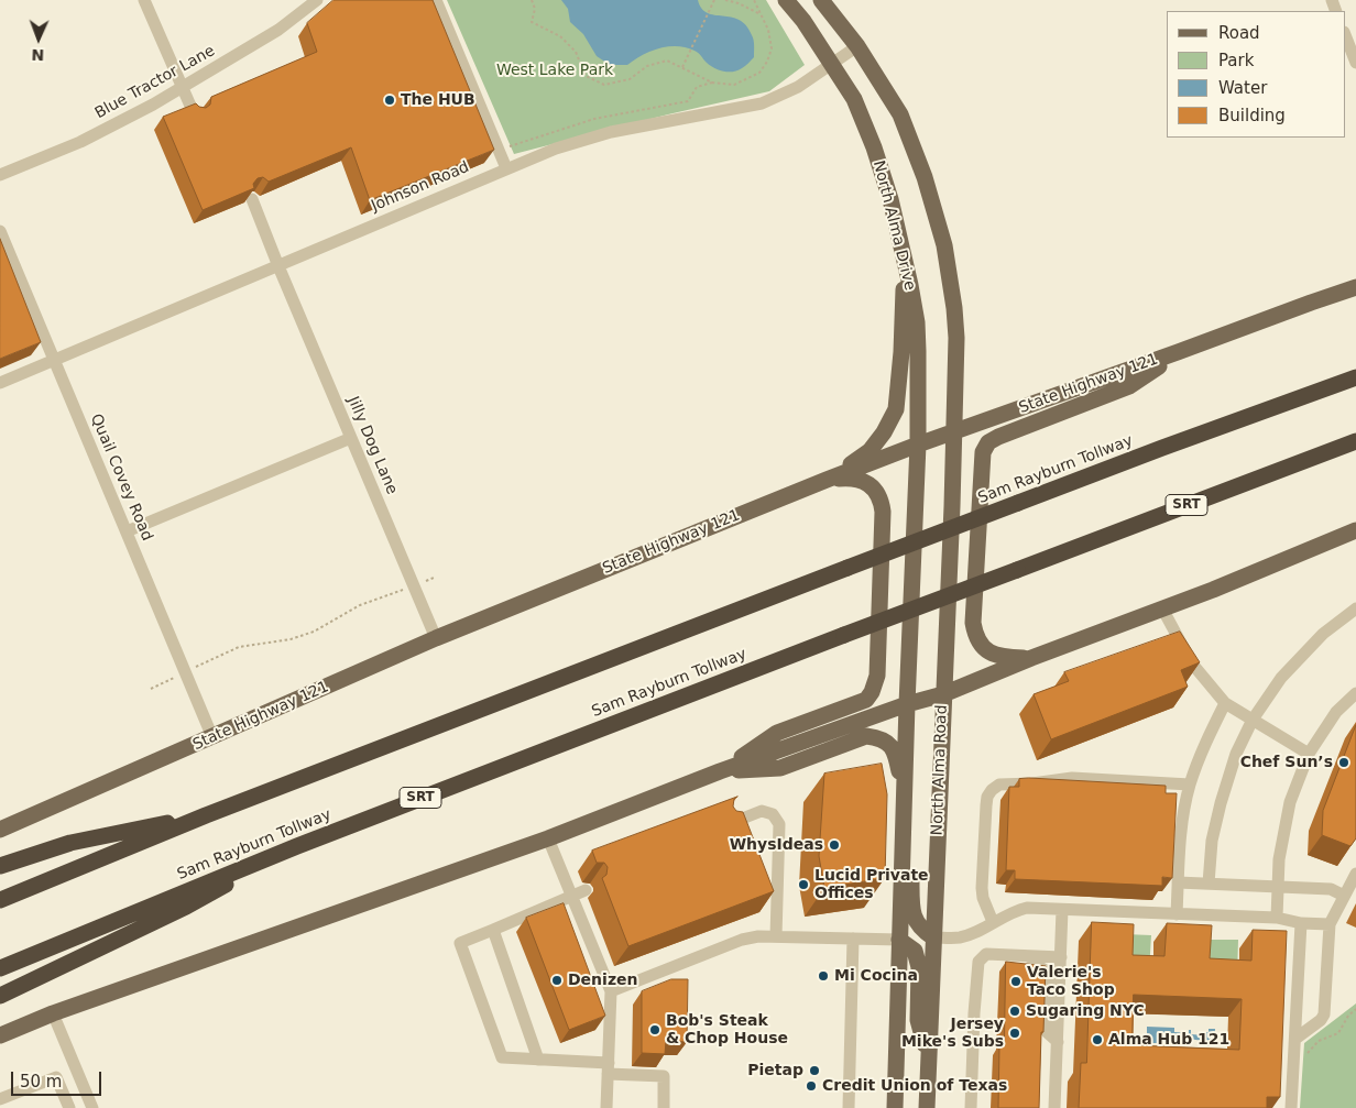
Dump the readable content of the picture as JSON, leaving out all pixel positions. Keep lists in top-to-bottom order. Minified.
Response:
{"streets":{"highway":["Sam Rayburn Tollway","SRT"],"main road":["North Alma Drive","State Highway 121","North Alma Road"],"street":["Blue Tractor Lane","Johnson Road","Jilly Dog Lane","Quail Covey Road"]},"crossings":[["Johnson Road","North Alma Drive"],["Johnson Road","Jilly Dog Lane"],["Johnson Road","Quail Covey Road"],["North Alma Drive","State Highway 121"],["State Highway 121","Jilly Dog Lane"],["State Highway 121","Quail Covey Road"],["State Highway 121","North Alma Road"]],"parks":["West Lake Park"],"places":["The HUB","Chef Sun’s","WhysIdeas","Lucid Private Offices","Mi Cocina","Denizen","Valerie's Taco Shop","Sugaring NYC","Bob's Steak & Chop House","Jersey Mike's Subs","Alma Hub 121","Pietap","Credit Union of Texas"],"legend":["Road","Park","Water","Building"],"scale_bar":"50 m","north":"bottom"}
